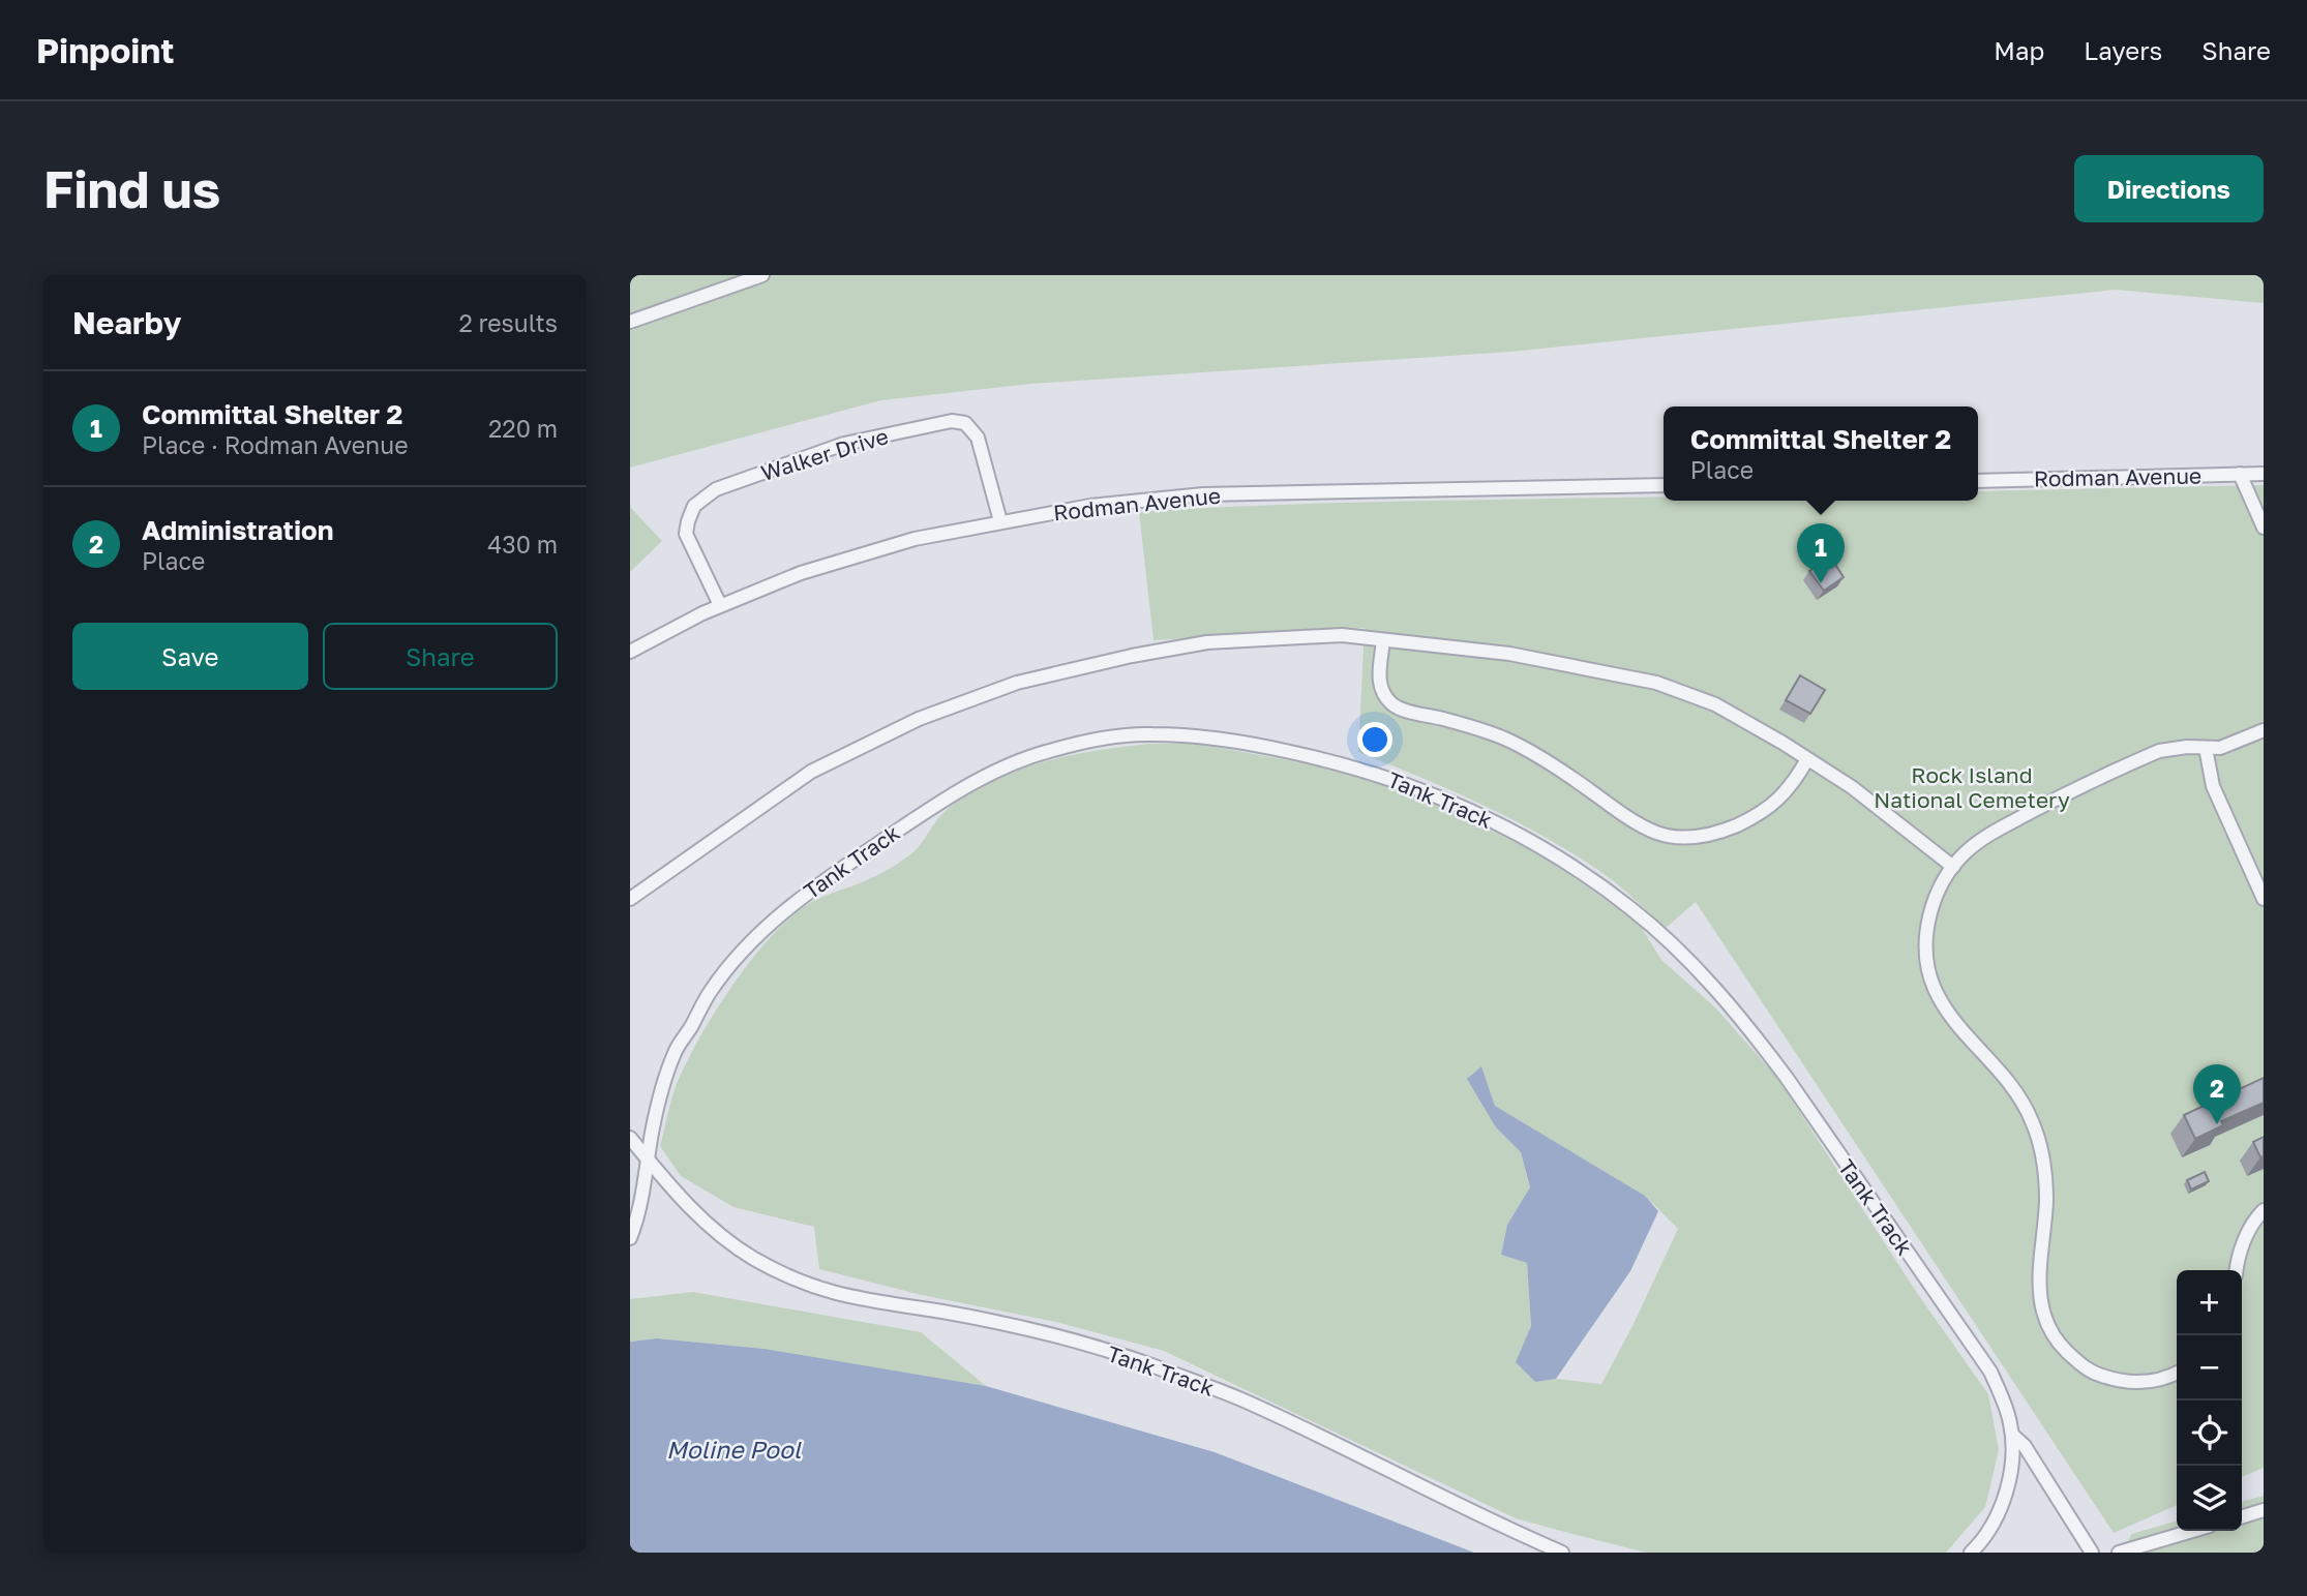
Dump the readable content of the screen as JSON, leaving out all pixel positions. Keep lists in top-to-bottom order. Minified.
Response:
{"streets":{"street":["Walker Drive","Rodman Avenue","Tank Track"]},"crossings":[["Walker Drive","Rodman Avenue"]],"water":["Moline Pool"],"parks":["Rock Island National Cemetery"],"page":{"header":"Pinpoint","nav":["Map","Layers","Share"],"buttons":["Directions",["Save","Share"]],"title":"Find us","heading":["Nearby","2 results"],"list":[{"mark":"1","name":"Committal Shelter 2","note":"Place · Rodman Avenue","value":"220 m"},{"mark":"2","name":"Administration","note":"Place","value":"430 m"}],"popup":["Committal Shelter 2","Place"],"pins":["1","2"],"map_buttons":["+","−"]}}
